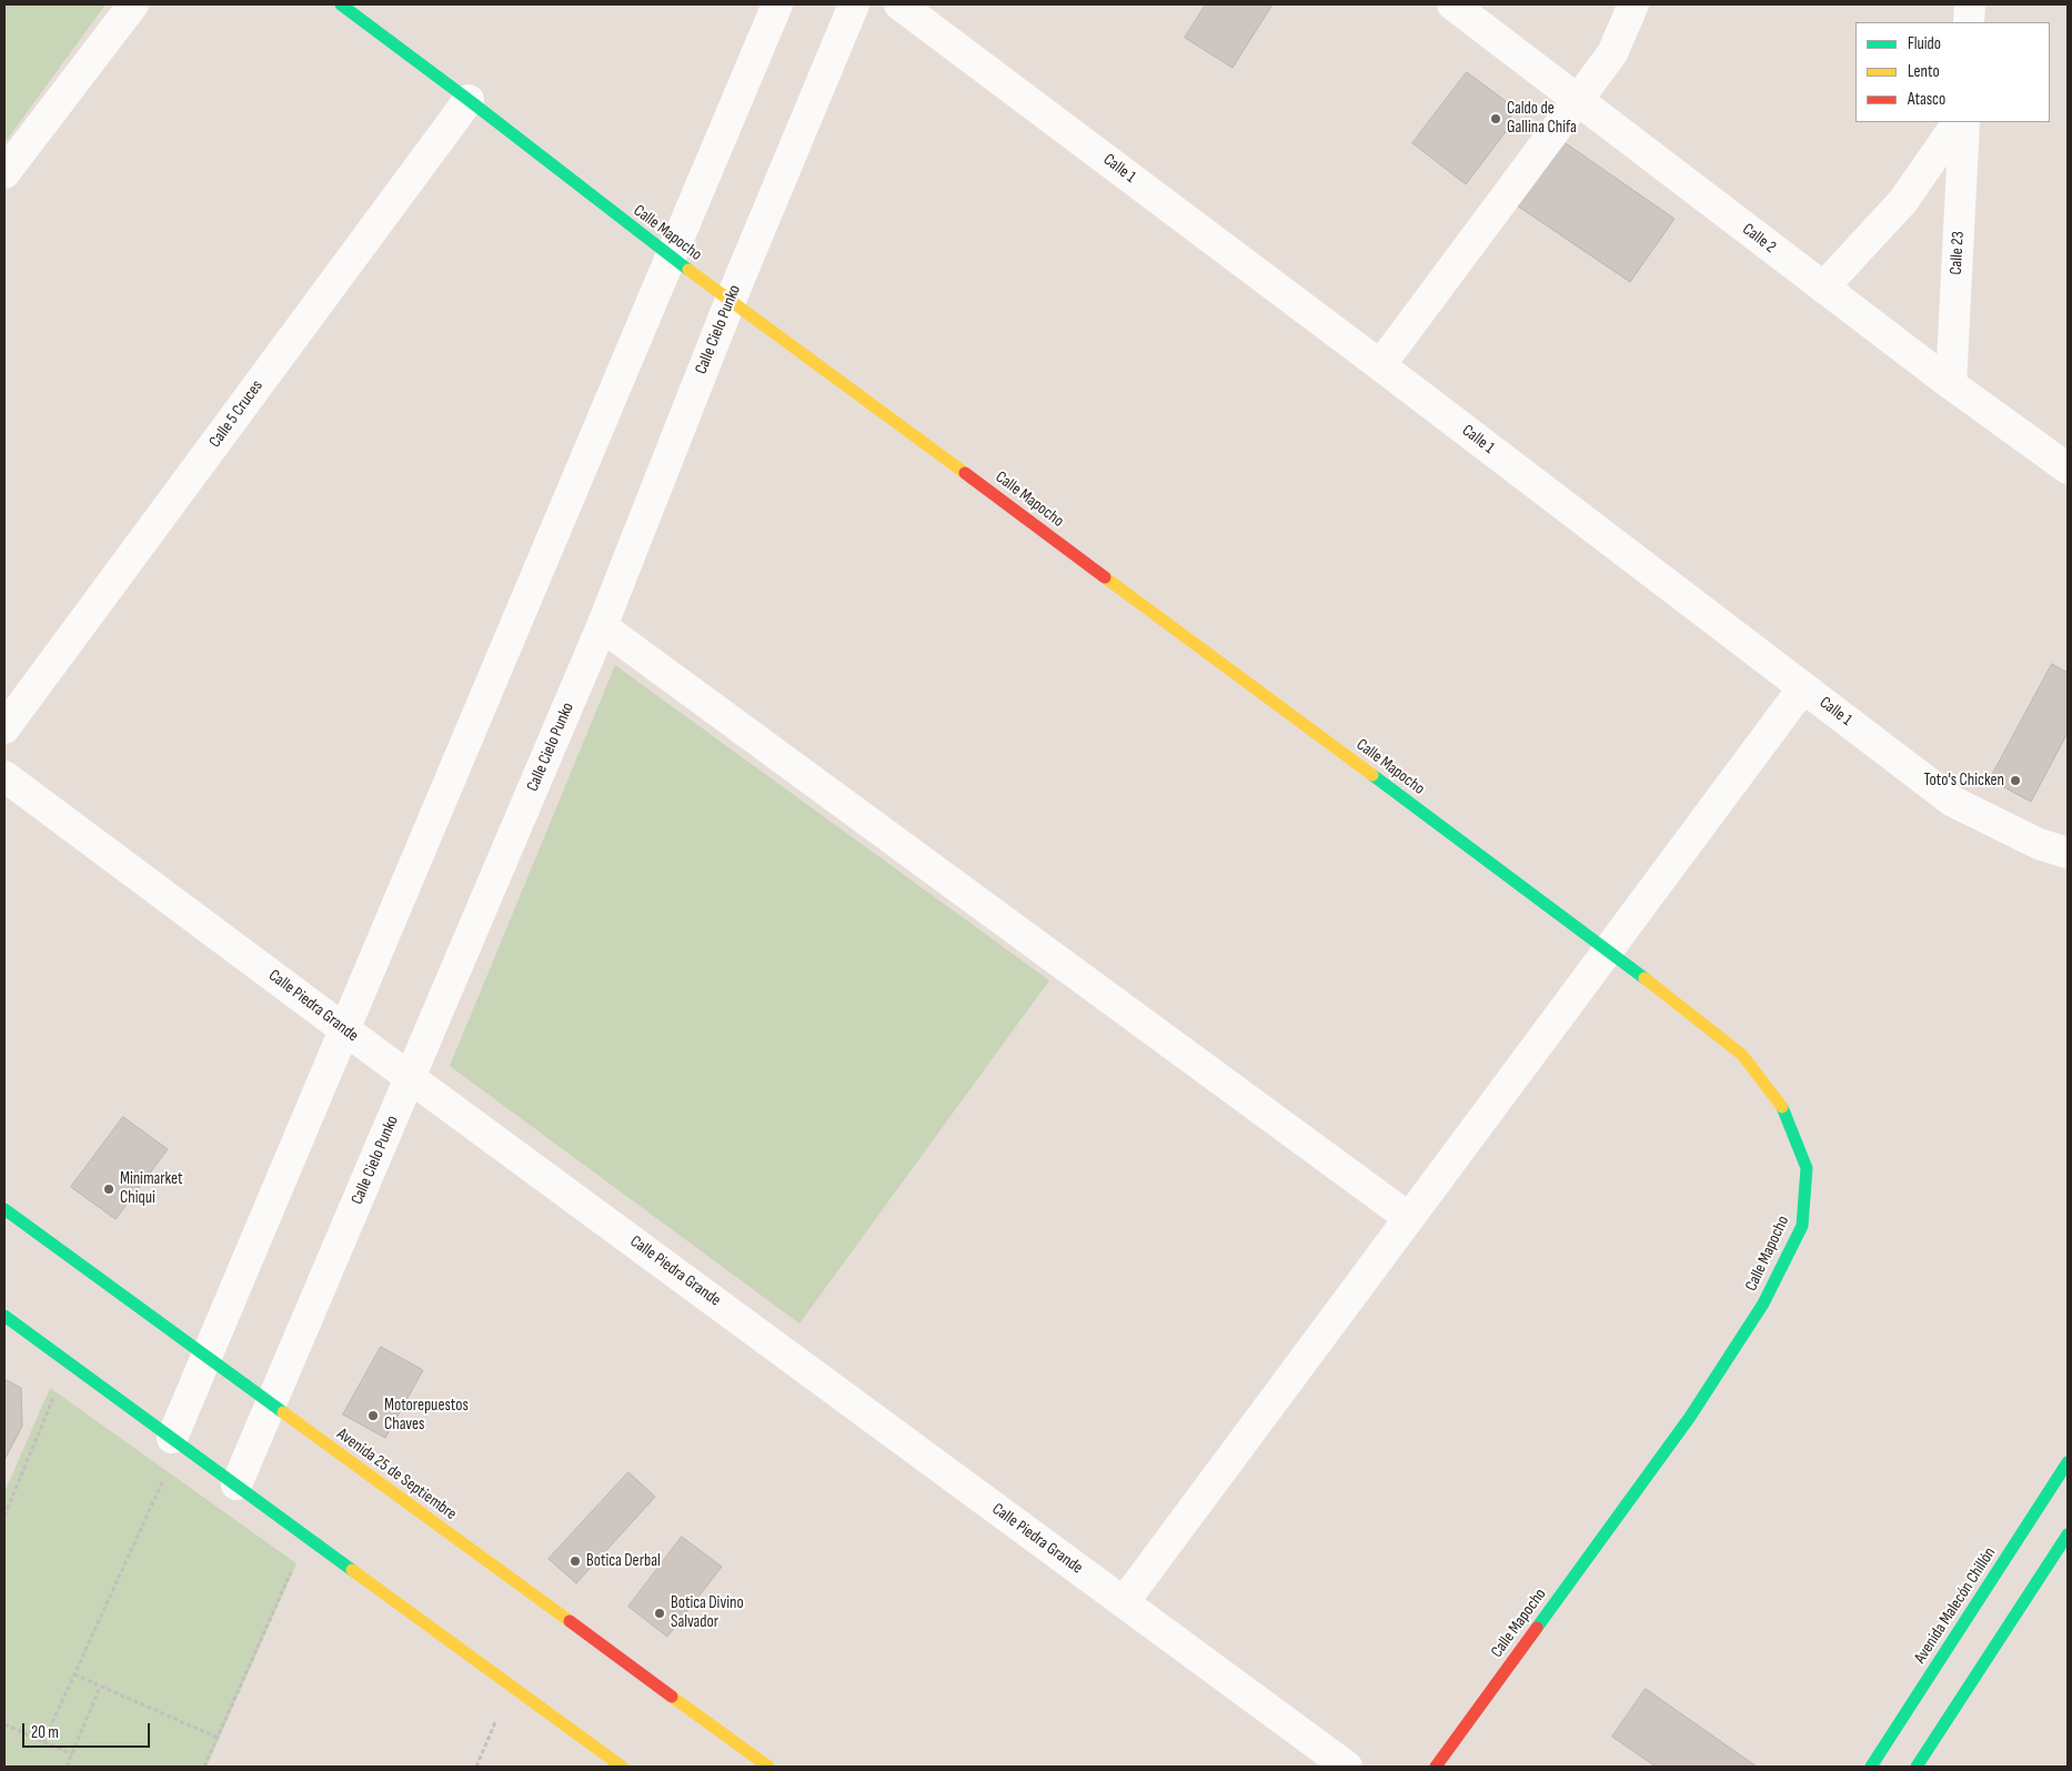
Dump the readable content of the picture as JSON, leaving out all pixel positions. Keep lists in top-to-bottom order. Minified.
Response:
{"streets":{"street":["Calle 1","Calle Mapocho","Calle 2","Calle 23","Calle Cielo Punko","Calle 5 Cruces","Calle Piedra Grande","Avenida 25 de Septiembre","Avenida Malecón Chillón"]},"crossings":[["Calle Mapocho","Calle Cielo Punko"],["Calle Mapocho","Calle 5 Cruces"],["Calle 2","Calle 23"],["Calle Cielo Punko","Calle Piedra Grande"],["Calle Cielo Punko","Avenida 25 de Septiembre"]],"places":["Caldo de Gallina Chifa","Toto's Chicken","Minimarket Chiqui","Motorepuestos Chaves","Botica Derbal","Botica Divino Salvador"],"legend":["Fluido","Lento","Atasco"],"scale_bar":"20 m"}
